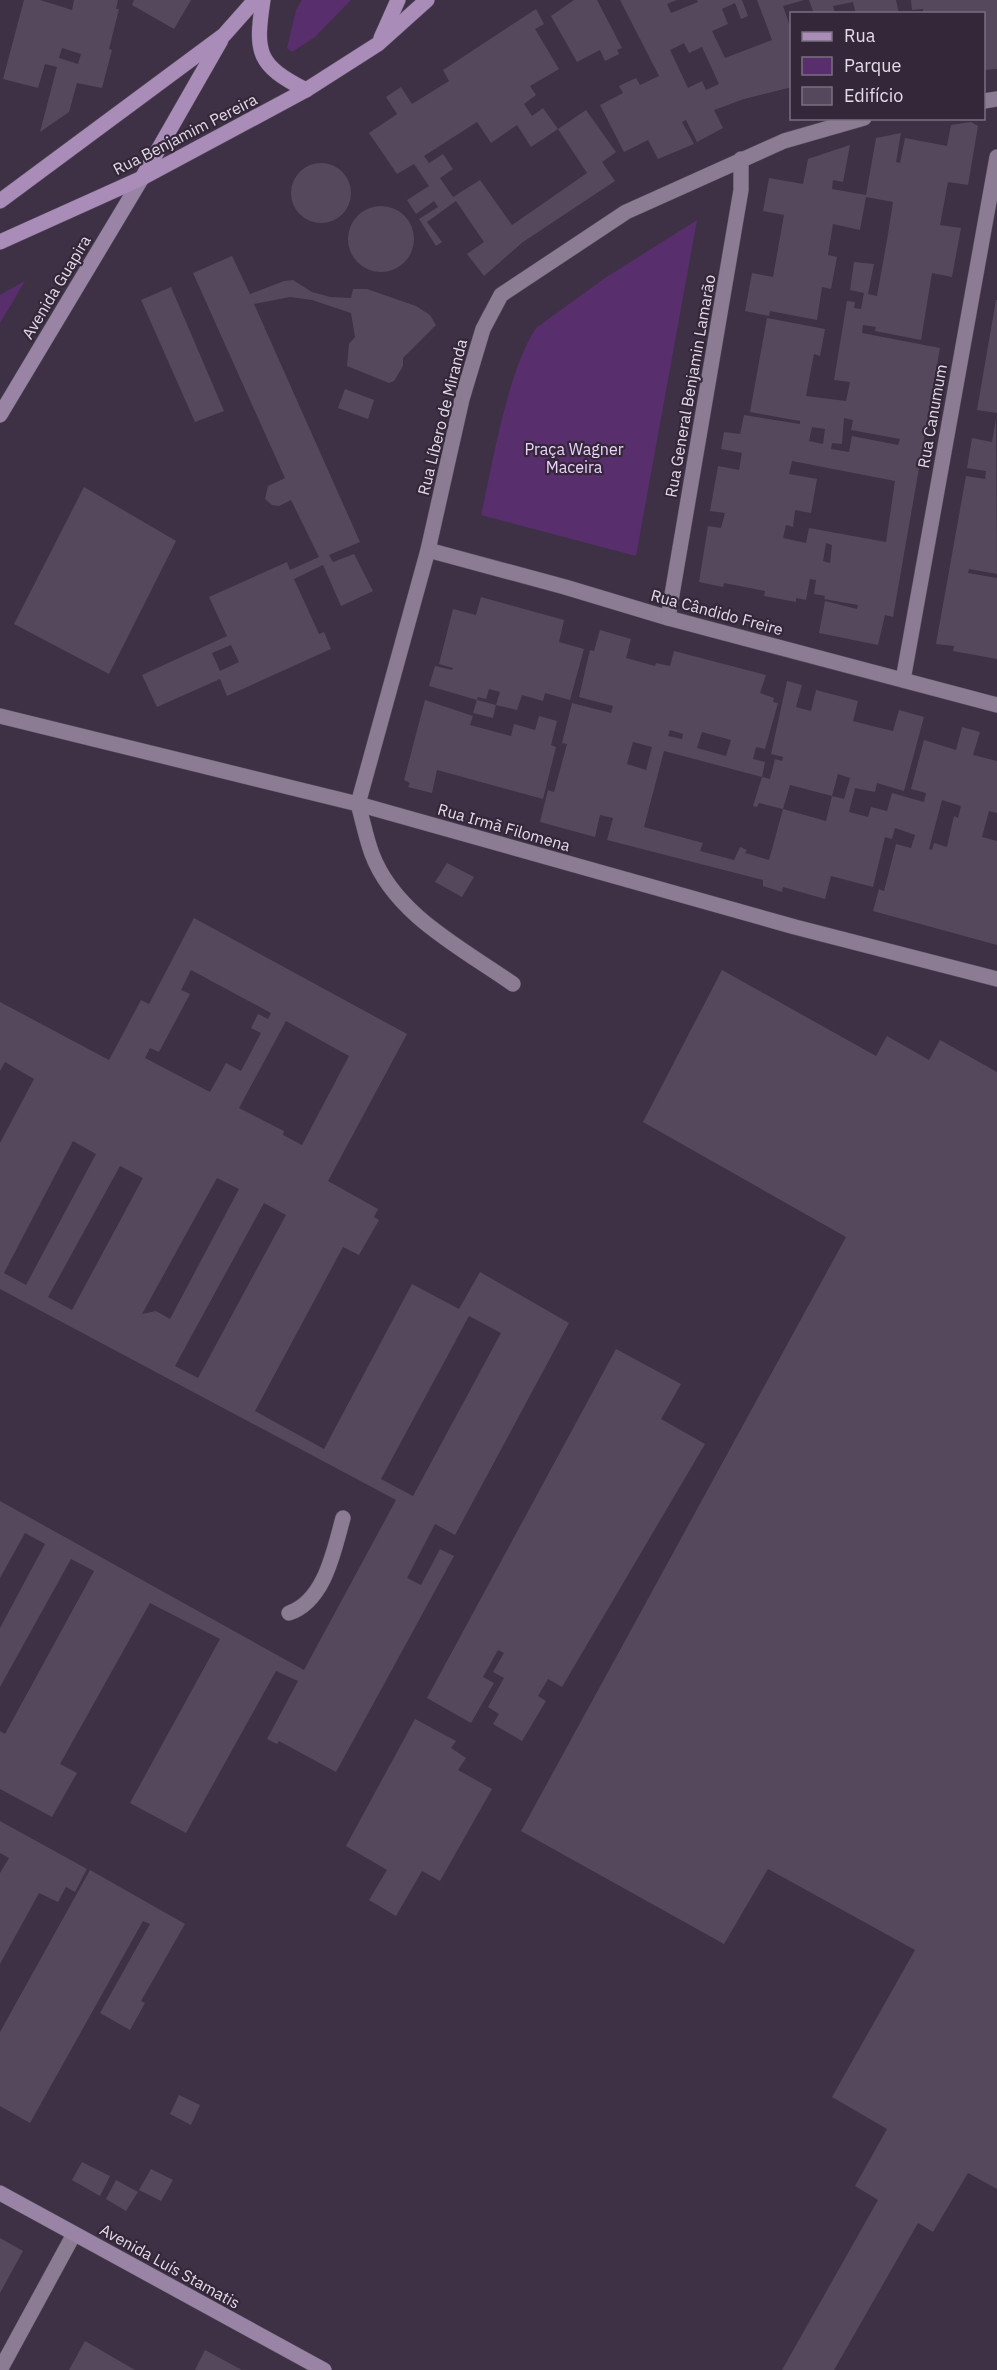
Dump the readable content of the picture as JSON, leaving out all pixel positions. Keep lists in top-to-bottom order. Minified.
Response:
{"streets":{"main road":["Rua Benjamim Pereira","Avenida Guapira","Avenida Luís Stamatis"],"street":["Rua General Benjamin Lamarão","Rua Canumum","Rua Líbero de Miranda","Rua Cândido Freire","Rua Irmã Filomena"]},"crossings":[["Rua Benjamim Pereira","Avenida Guapira"],["Rua General Benjamin Lamarão","Rua Líbero de Miranda"],["Rua General Benjamin Lamarão","Rua Cândido Freire"],["Rua Canumum","Rua Cândido Freire"],["Rua Líbero de Miranda","Rua Cândido Freire"],["Rua Líbero de Miranda","Rua Irmã Filomena"]],"parks":["Praça Wagner Maceira"],"legend":["Rua","Parque","Edifício"]}
